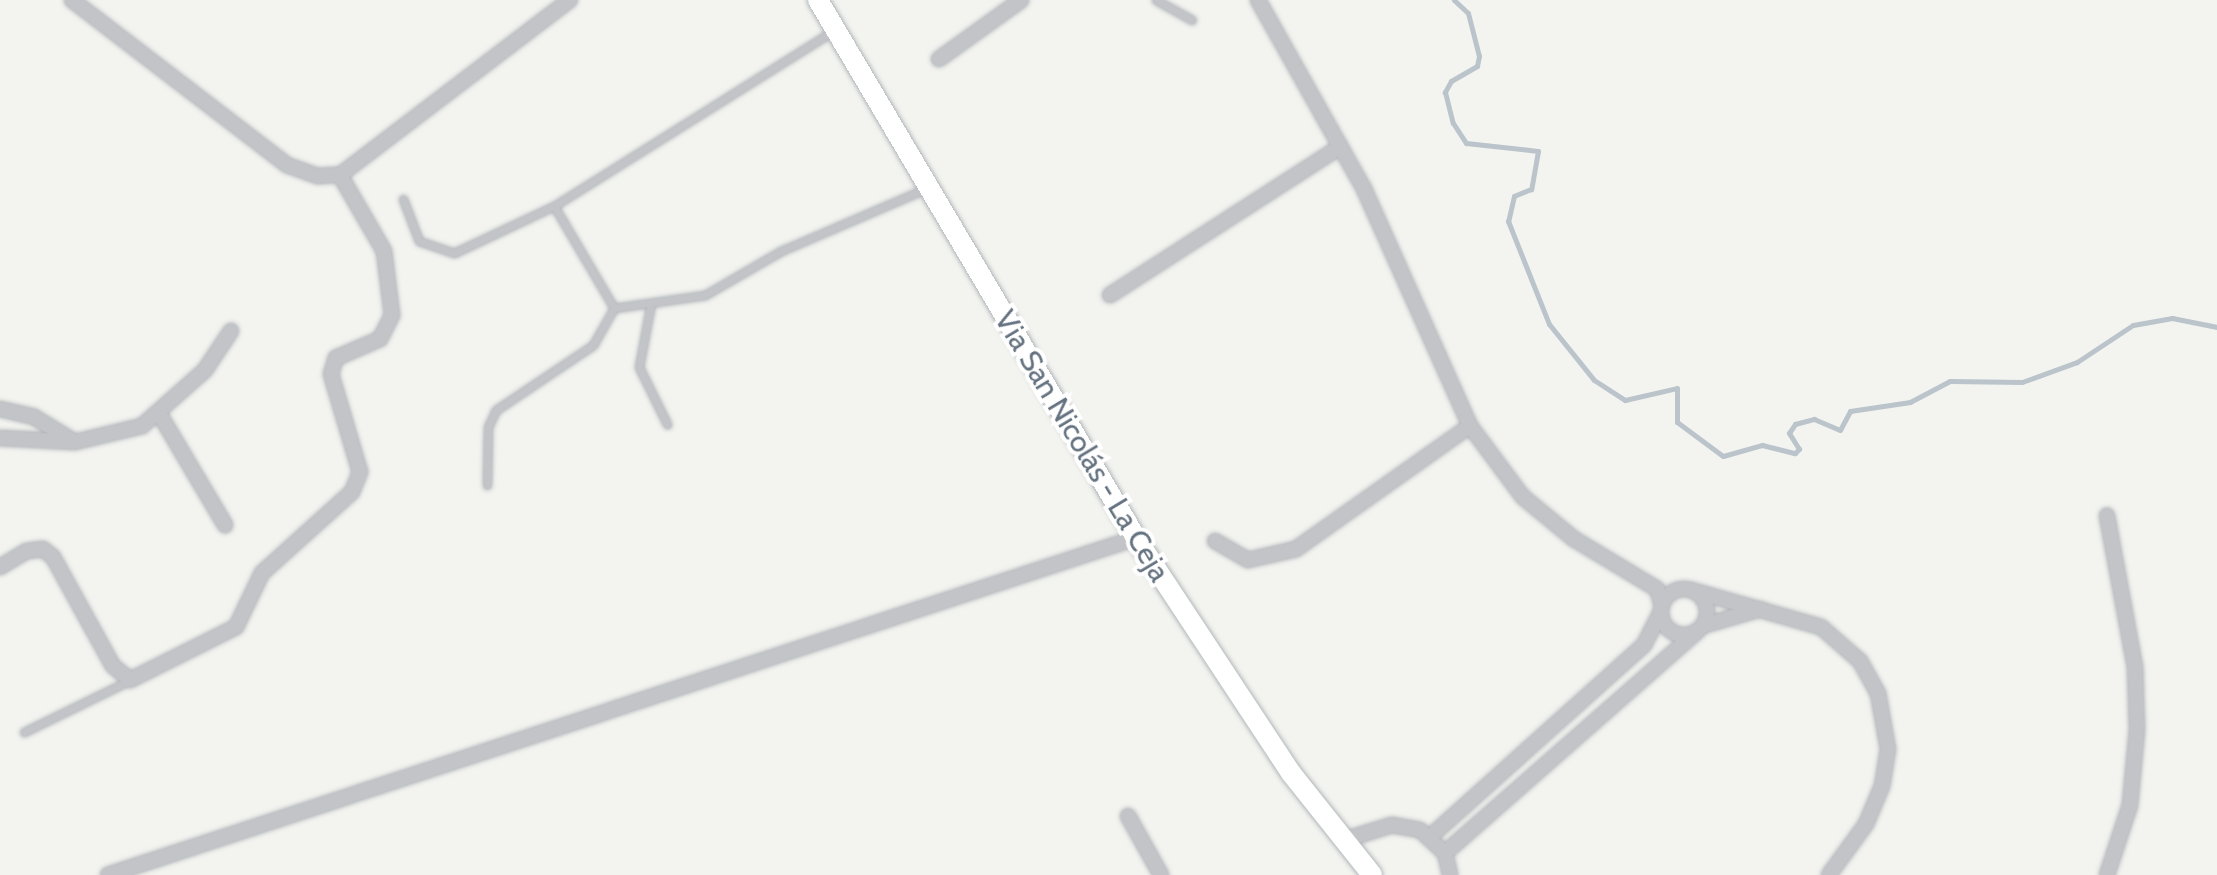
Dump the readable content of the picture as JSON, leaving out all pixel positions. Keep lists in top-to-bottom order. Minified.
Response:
{"streets":{"street":["Via San Nicolás - La Ceja"]}}
